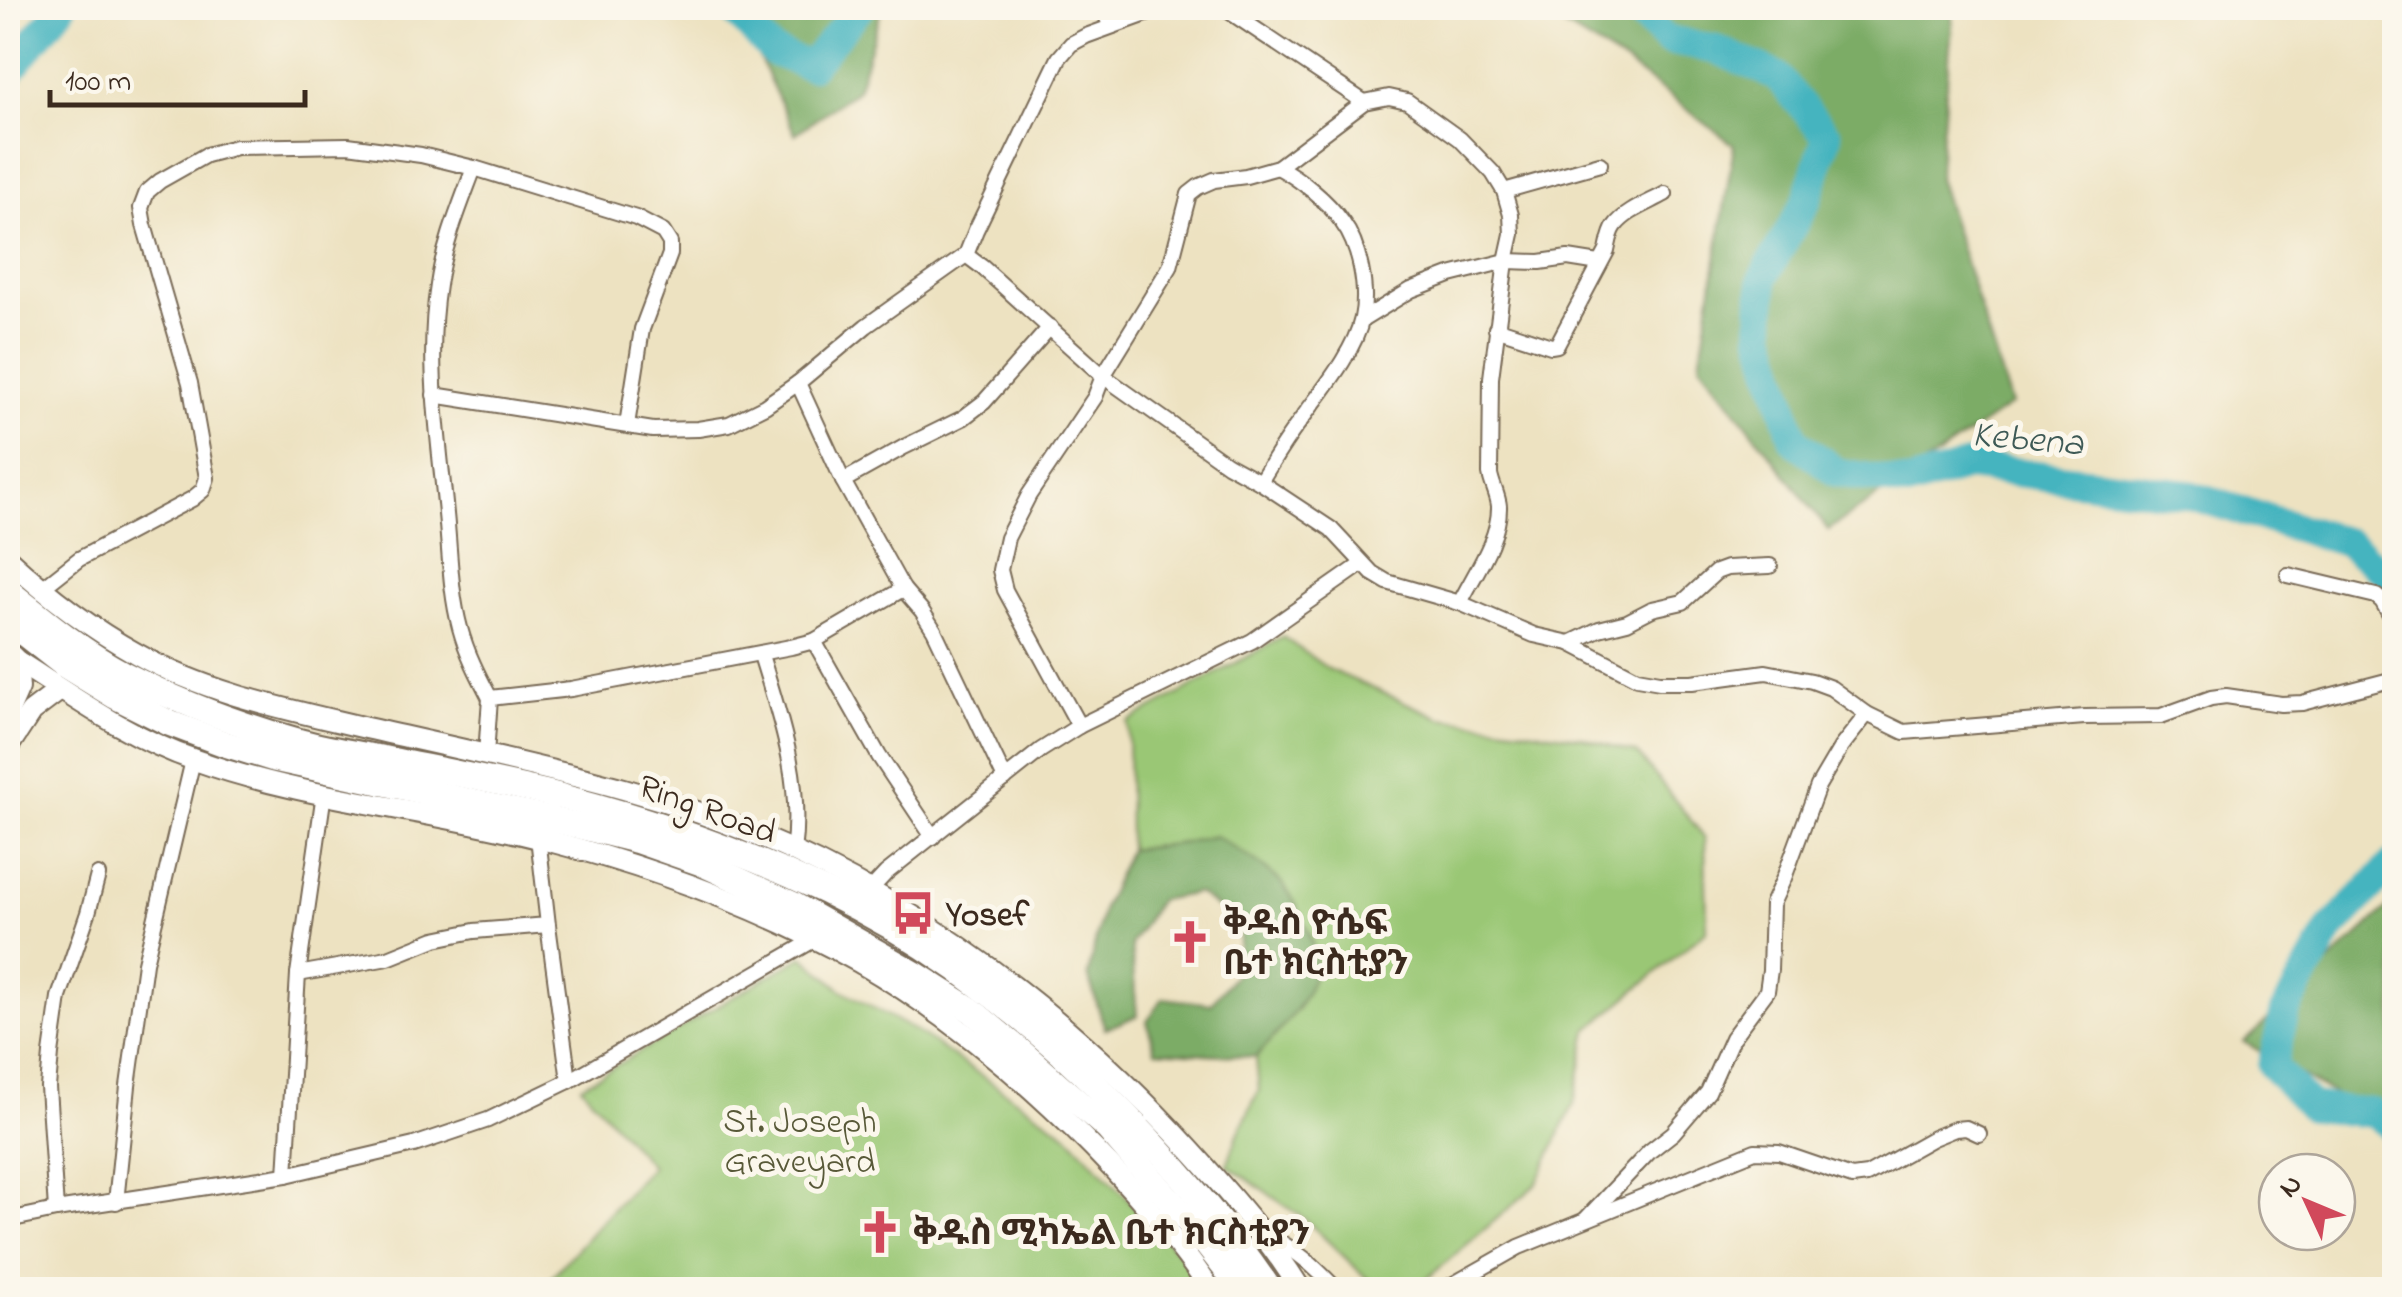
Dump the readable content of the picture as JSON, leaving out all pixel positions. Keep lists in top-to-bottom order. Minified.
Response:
{"streets":{"highway":["Ring Road"]},"water":["Kebena"],"parks":["St. Joseph Graveyard"],"places":{"bus stop":["Yosef"],"church":["ቅዱስ ዮሴፍ ቤተ ክርስቲያን","ቅዱስ ሚካኤል ቤተ ክርስቲያን"]},"scale_bar":"100 m","north":"top left"}
